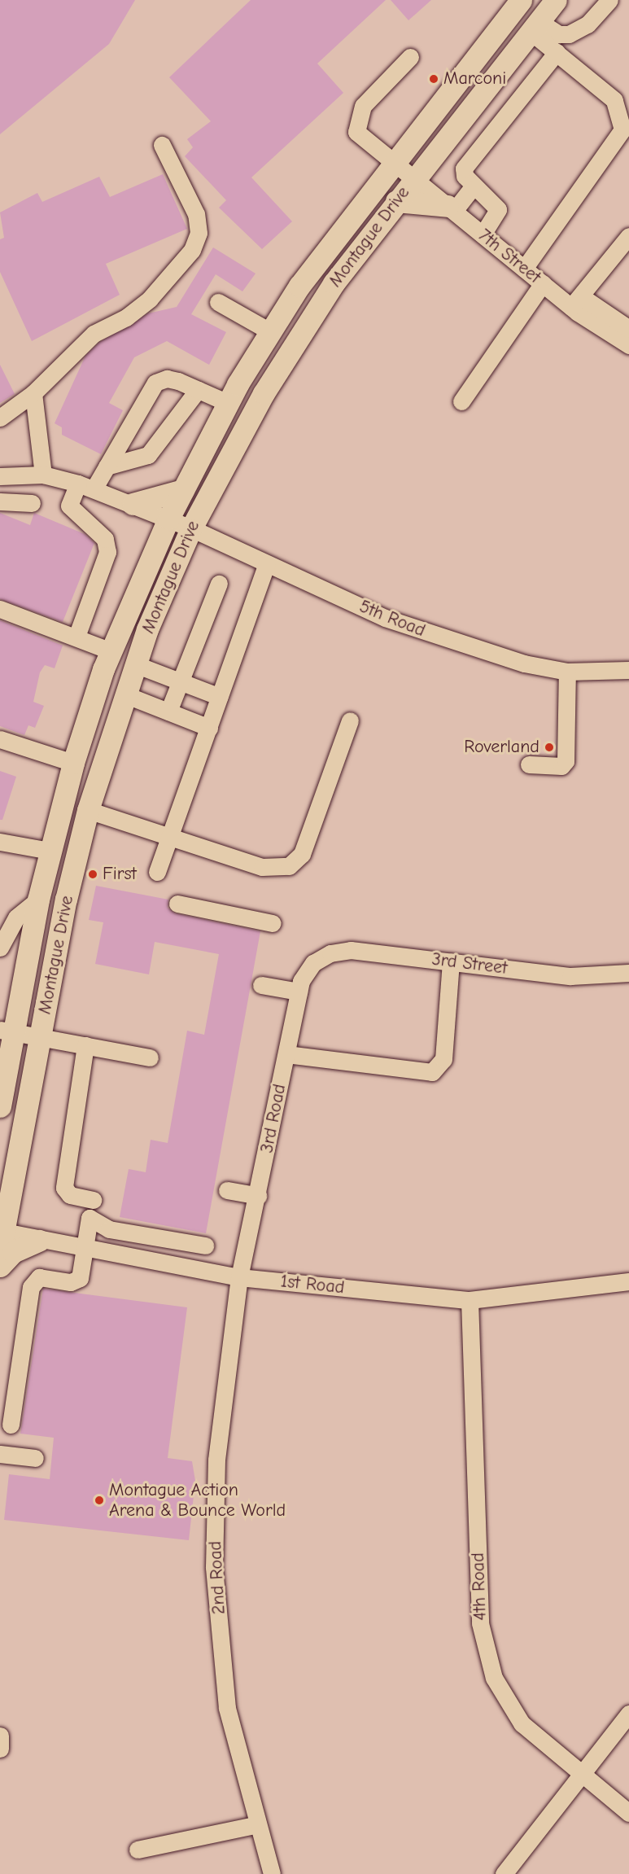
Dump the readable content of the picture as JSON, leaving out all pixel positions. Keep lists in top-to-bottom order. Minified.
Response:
{"streets":{"main road":["Montague Drive"],"street":["7th Street","5th Road","3rd Street","3rd Road","1st Road","2nd Road","4th Road"]},"crossings":[["Montague Drive","7th Street"],["Montague Drive","5th Road"],["Montague Drive","1st Road"],["3rd Street","3rd Road"],["3rd Road","1st Road"],["3rd Road","2nd Road"],["1st Road","2nd Road"],["1st Road","4th Road"]],"places":["Marconi","Roverland","First","Montague Action Arena & Bounce World"]}
